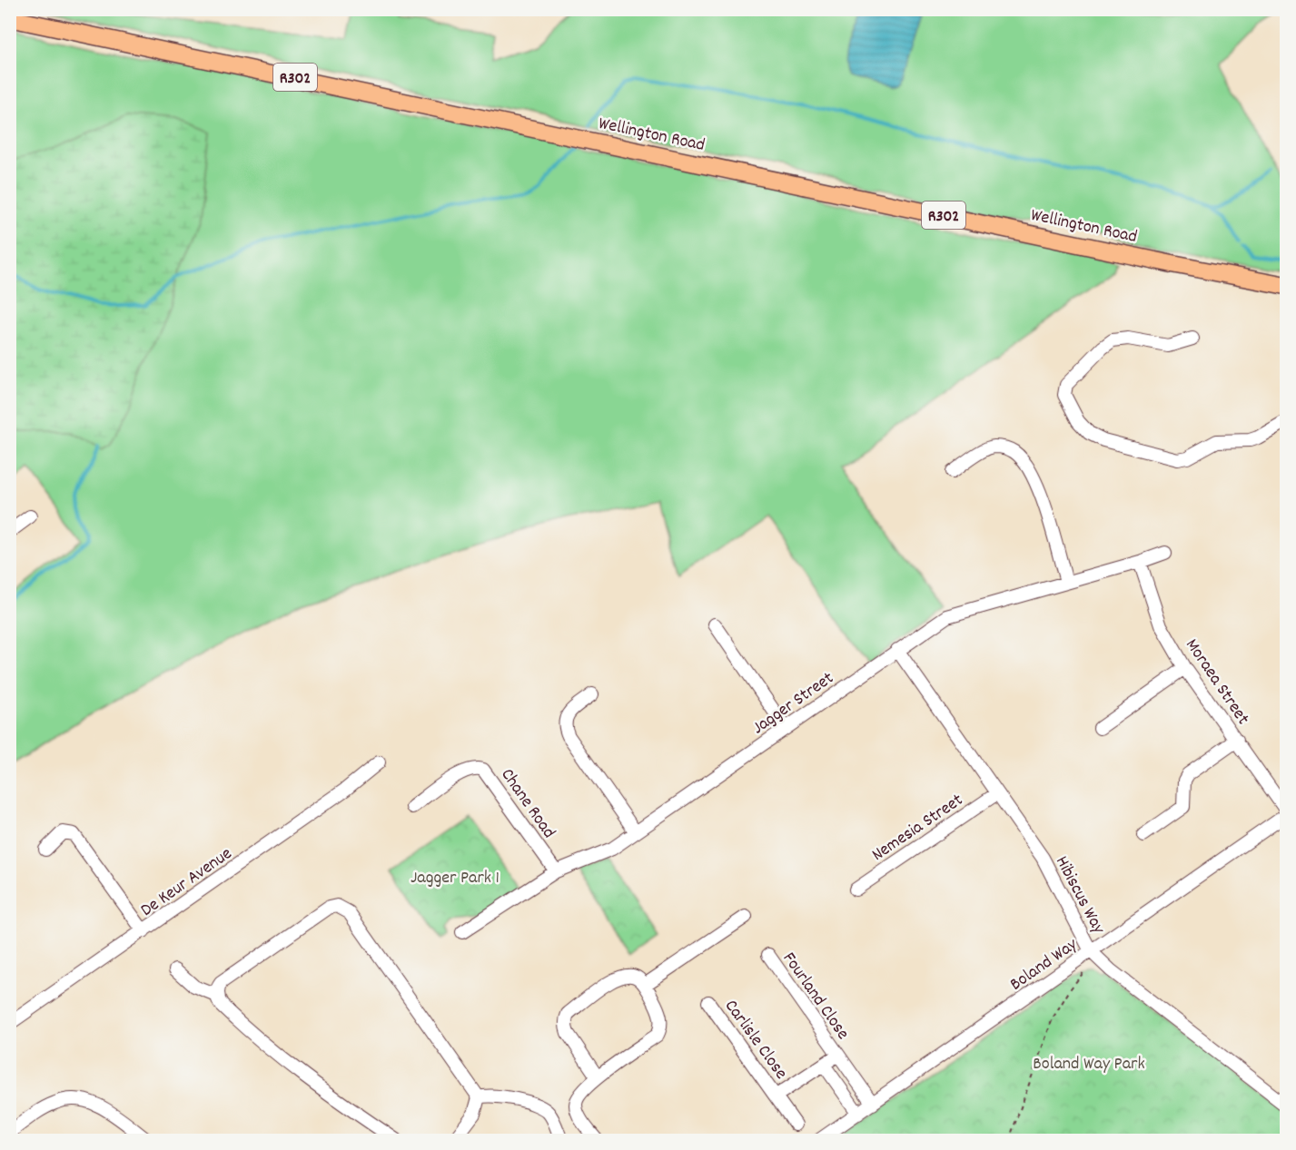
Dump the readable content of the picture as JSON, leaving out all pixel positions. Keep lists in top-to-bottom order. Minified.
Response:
{"streets":{"main road":["R302","Wellington Road"],"street":["Moraea Street","Jagger Street","Chane Road","Nemesia Street","De Keur Avenue","Hibiscus Way","Boland Way","Fourland Close","Carlisle Close"]},"crossings":[["Moraea Street","Jagger Street"],["Jagger Street","Chane Road"],["Jagger Street","Hibiscus Way"],["Nemesia Street","Hibiscus Way"],["Hibiscus Way","Boland Way"],["Boland Way","Fourland Close"],["Fourland Close","Carlisle Close"]],"parks":["Jagger Park 1","Boland Way Park"]}
